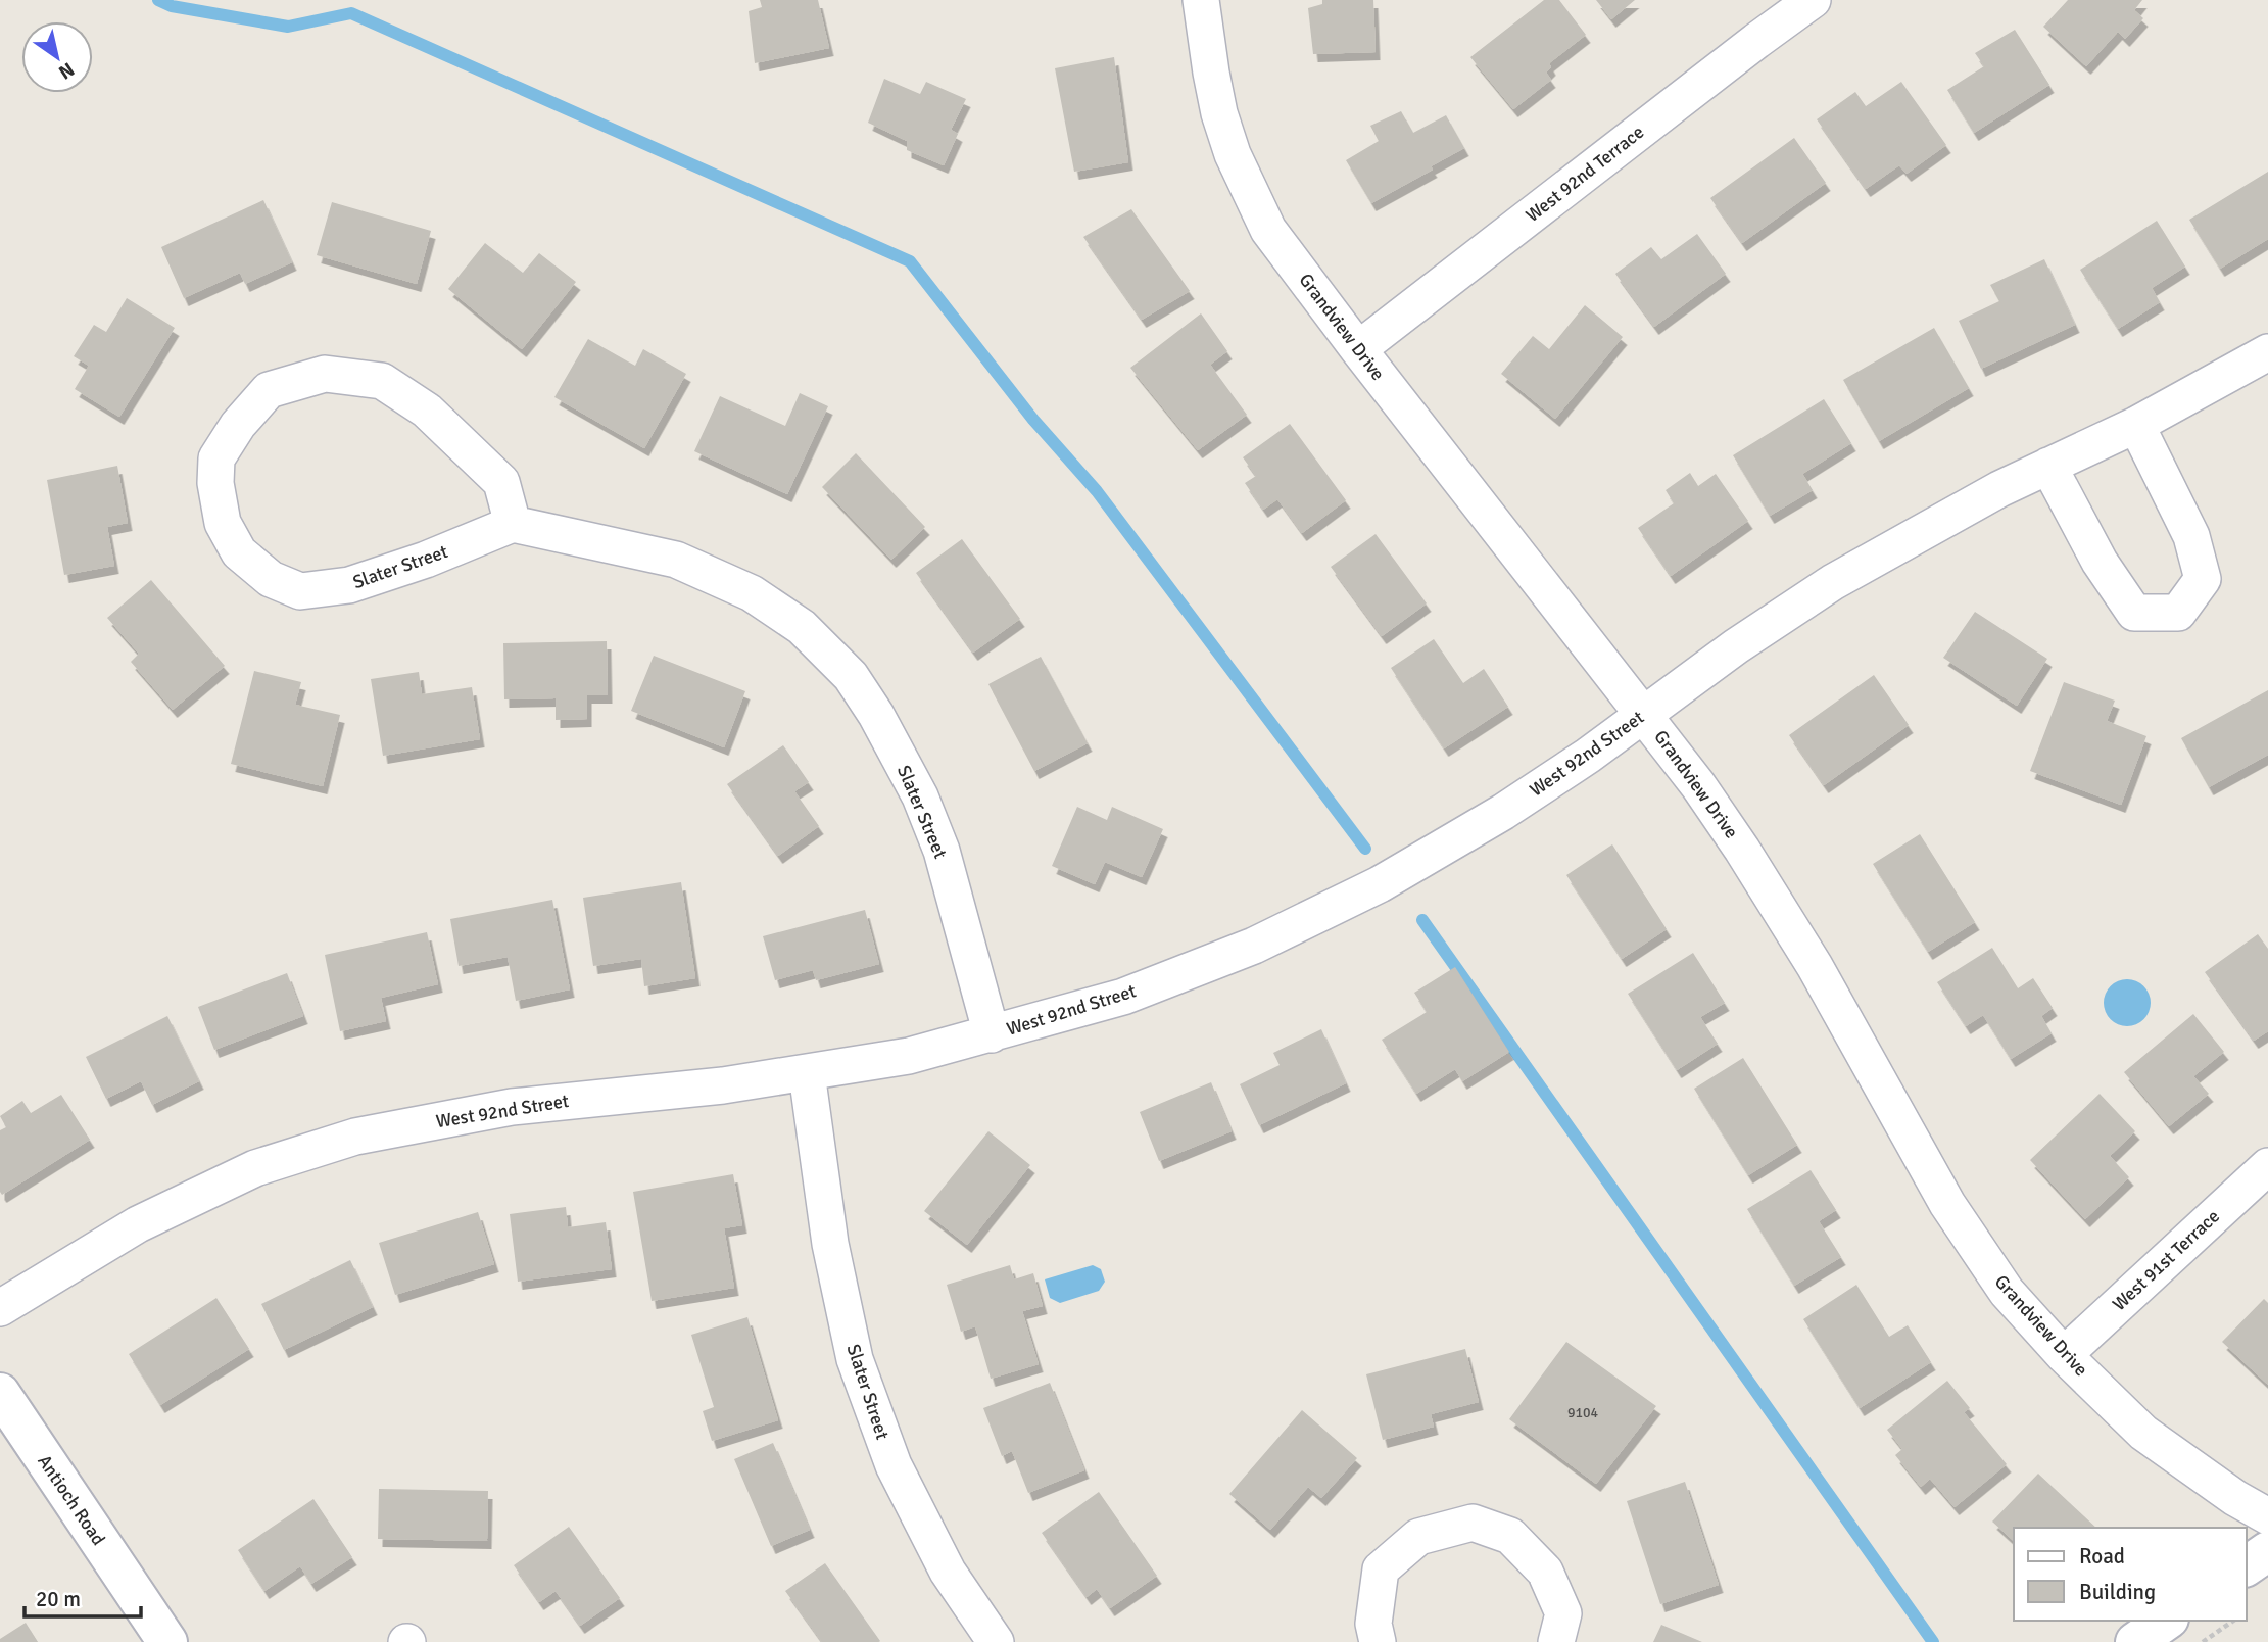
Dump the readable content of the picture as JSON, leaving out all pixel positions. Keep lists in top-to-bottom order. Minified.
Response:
{"streets":{"main road":["Antioch Road"],"street":["West 92nd Terrace","Grandview Drive","Slater Street","West 92nd Street","West 91st Terrace"]},"crossings":[["West 92nd Terrace","Grandview Drive"],["Grandview Drive","West 92nd Street"],["Grandview Drive","West 91st Terrace"],["Slater Street","West 92nd Street"]],"house_numbers":["9104"],"legend":["Road","Building"],"scale_bar":"20 m","north":"bottom right"}
